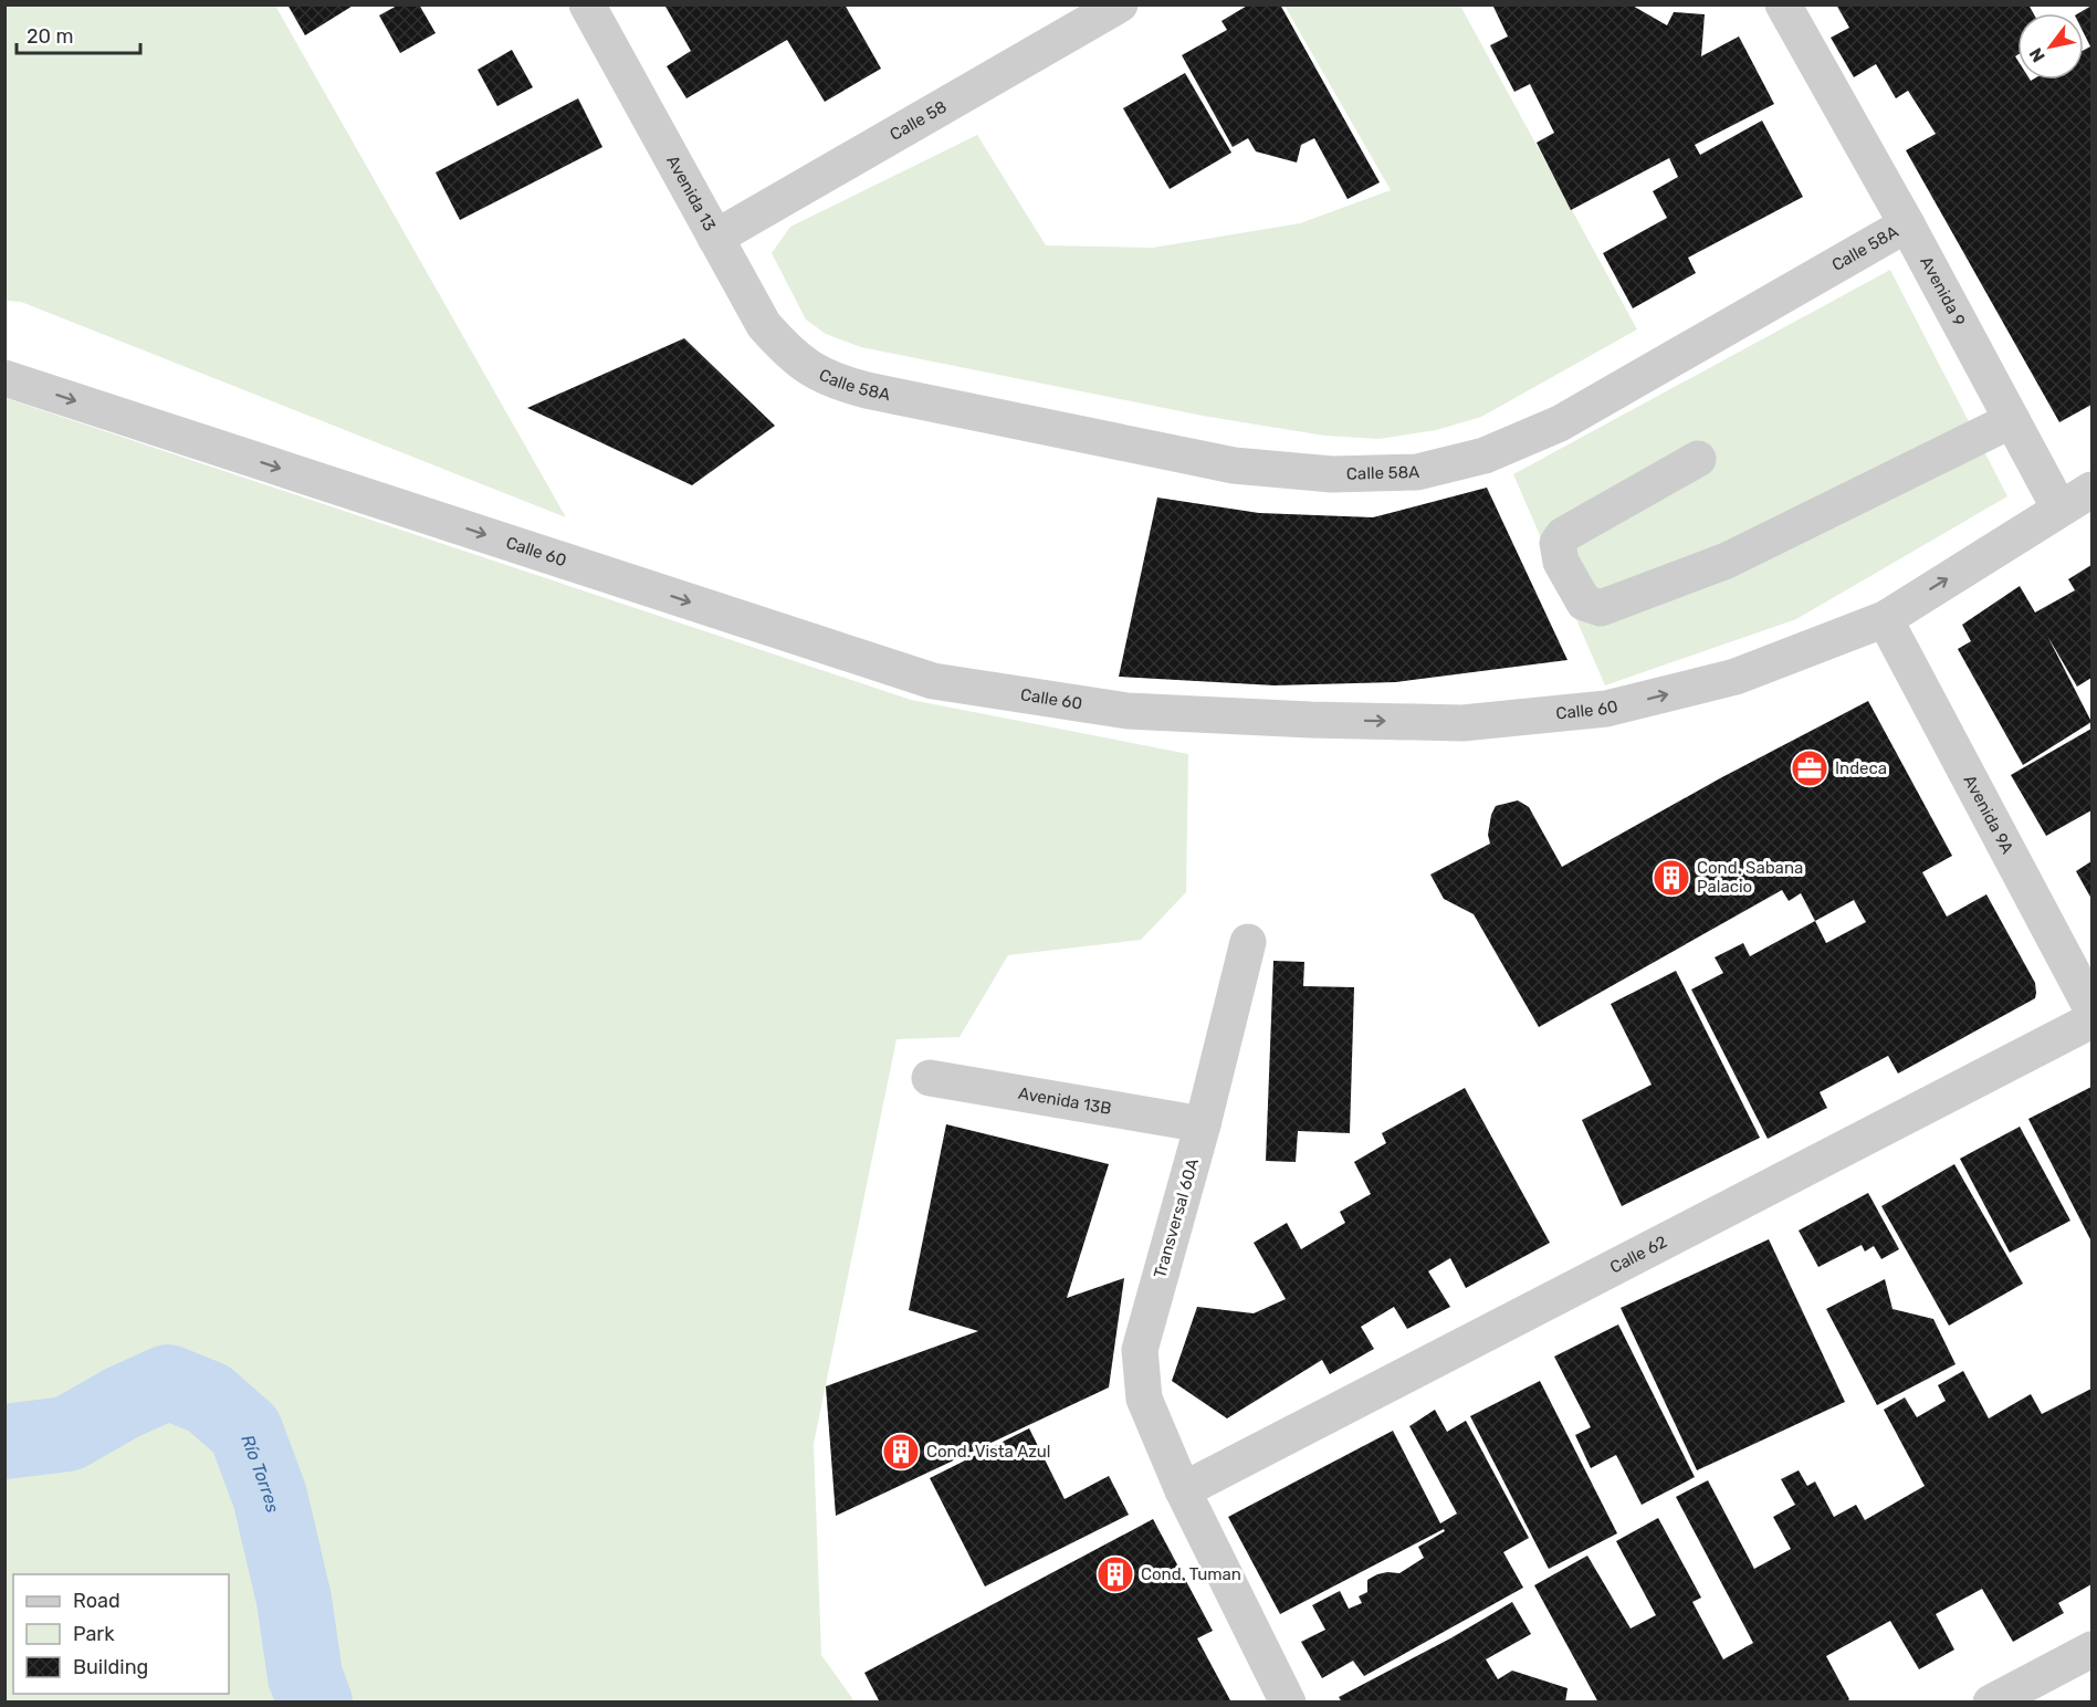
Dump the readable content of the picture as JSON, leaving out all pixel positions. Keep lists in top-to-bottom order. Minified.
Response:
{"streets":{"street":["Calle 58","Avenida 13","Calle 58A","Avenida 9","Calle 60","Avenida 9A","Avenida 13B","Transversal 60A","Calle 62"]},"crossings":[["Calle 58","Avenida 13"],["Avenida 13","Calle 58A"],["Calle 58A","Avenida 9"],["Avenida 9","Calle 60"],["Calle 60","Avenida 9A"],["Avenida 13B","Transversal 60A"],["Transversal 60A","Calle 62"]],"one_way":["Calle 60"],"water":["Río Torres"],"places":{"office":["Indeca"],"building":["Cond. Sabana Palacio","Cond. Vista Azul","Cond. Tuman"]},"legend":["Road","Park","Building"],"scale_bar":"20 m","north":"bottom left"}
